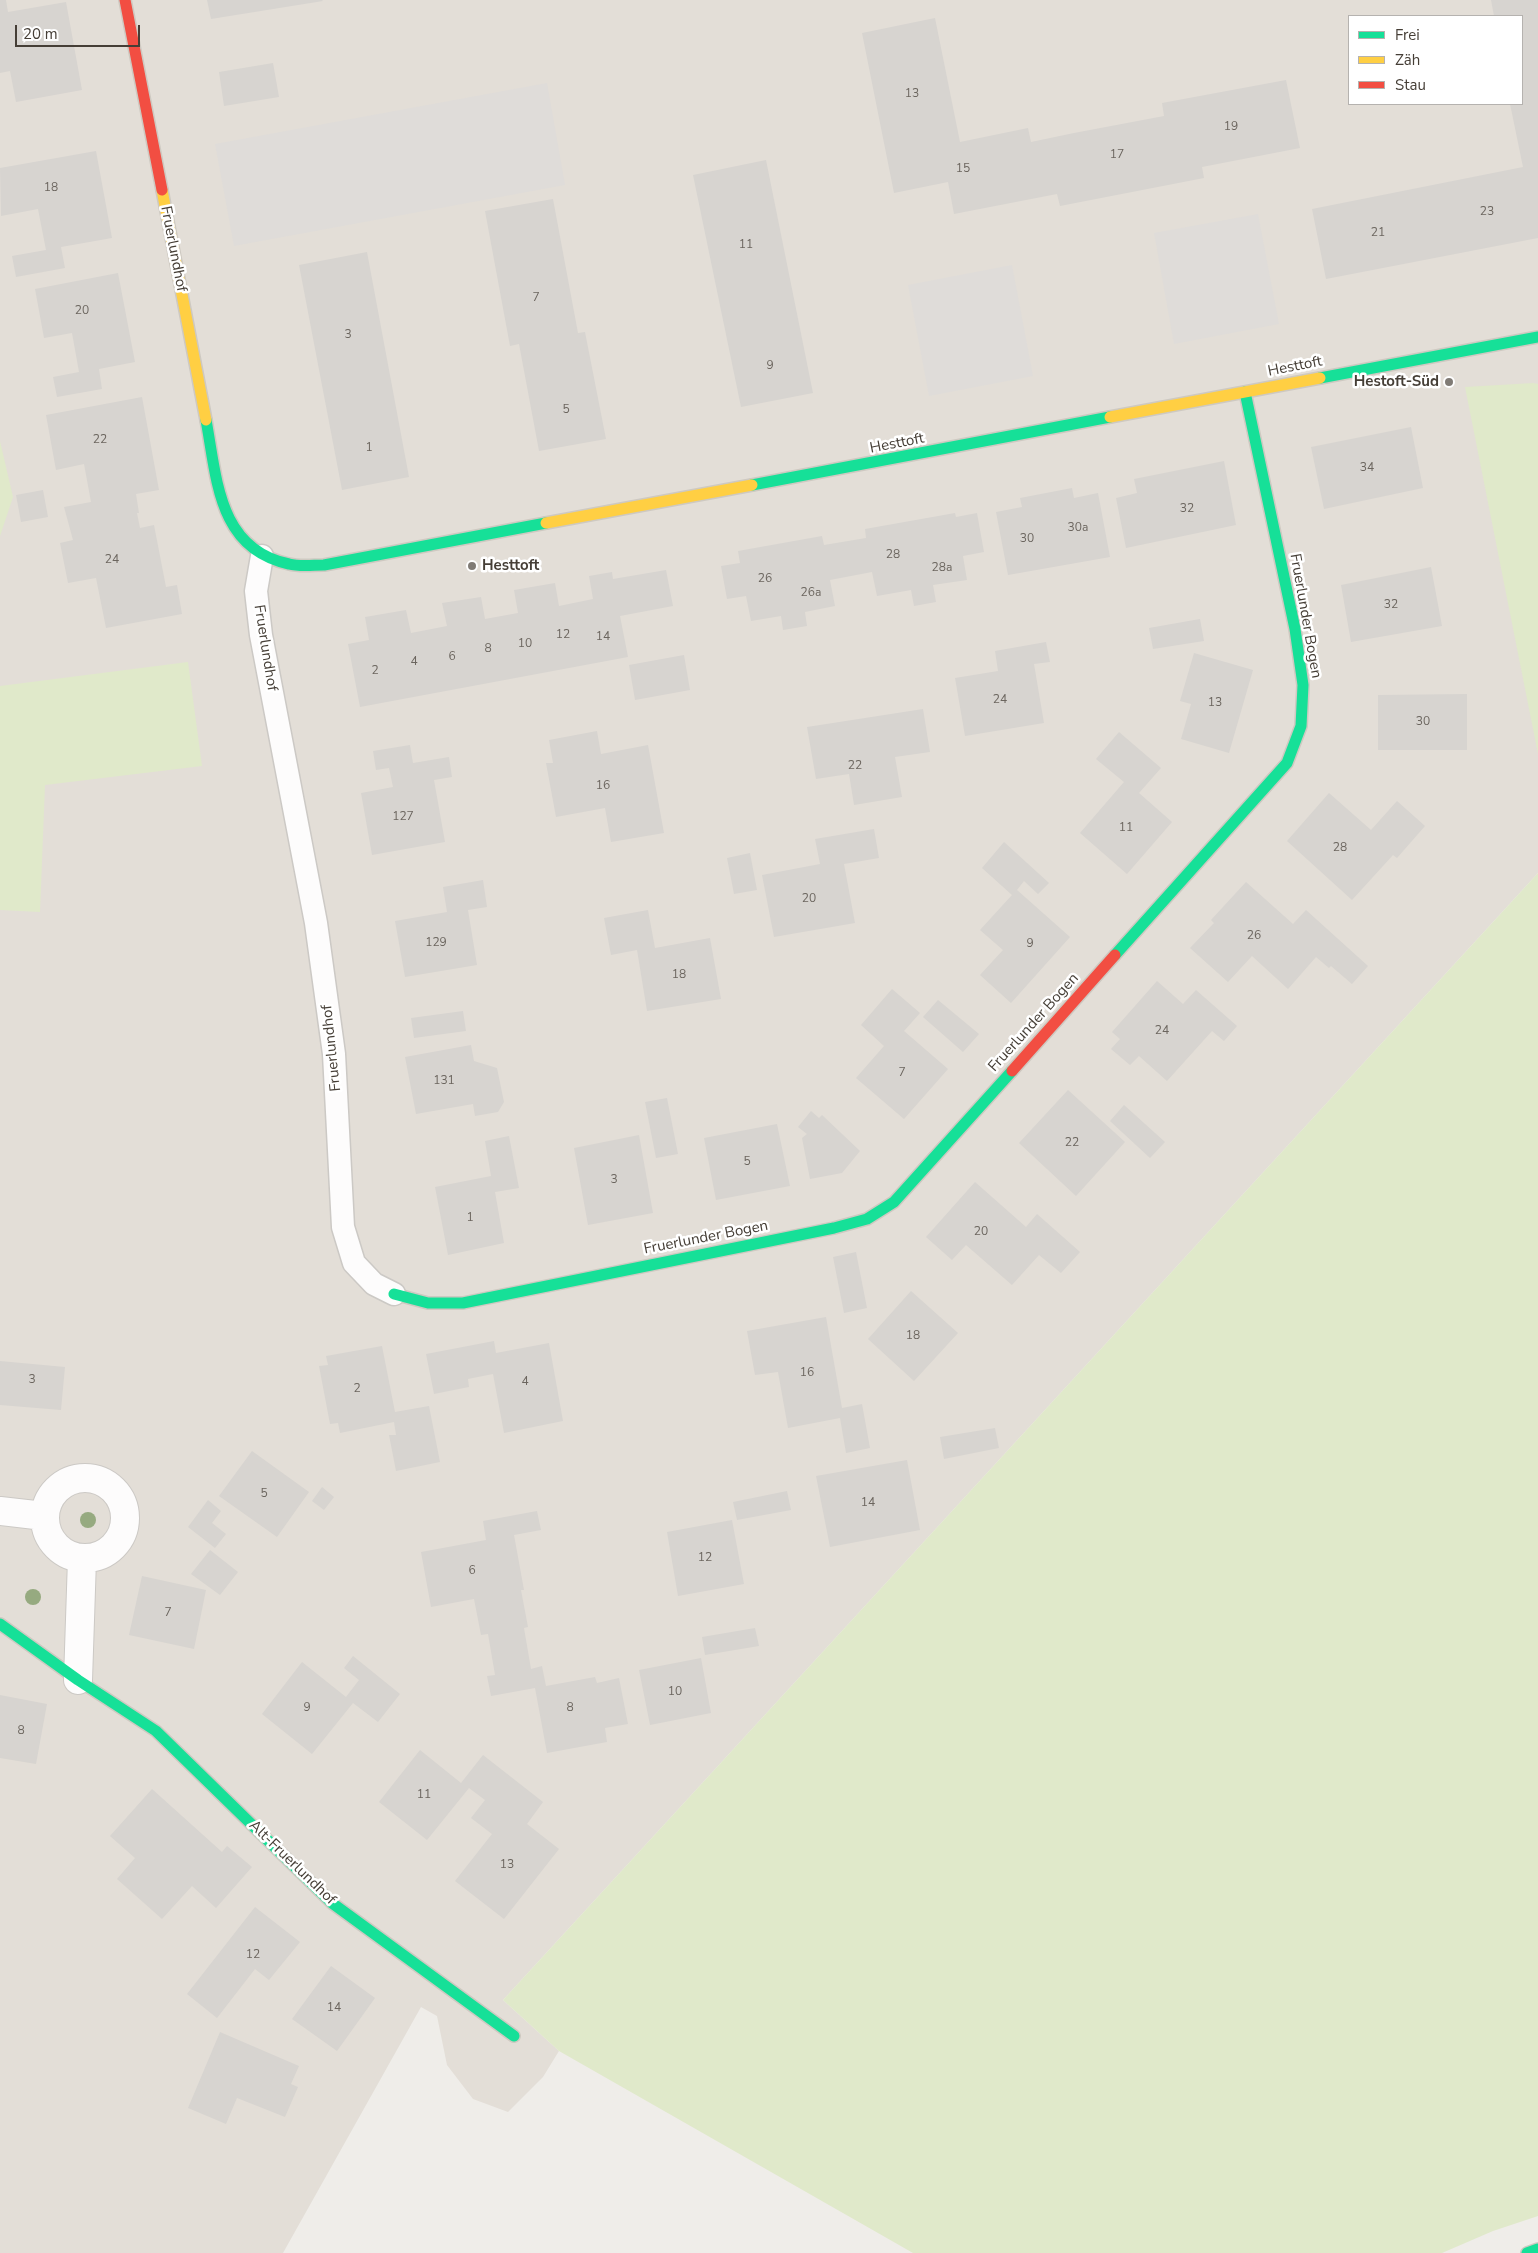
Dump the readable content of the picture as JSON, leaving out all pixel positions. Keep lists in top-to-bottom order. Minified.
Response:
{"streets":{"street":["Fruerlundhof","Hesttoft","Fruerlunder Bogen","Alt-Fruerlundhof"]},"crossings":[["Fruerlundhof","Hesttoft"],["Fruerlundhof","Fruerlunder Bogen"],["Hesttoft","Fruerlunder Bogen"]],"places":["Hestoft-Süd","Hesttoft"],"house_numbers":["13","19","17","15","18","23","21","11","7","20","3","9","5","22","1","34","32","30a","30","28","24","28a","26","26a","32","12","14","10","8","6","4","2","24","13","30","22","16","127","11","28","20","26","129","9","18","24","7","131","22","5","3","1","20","18","16","3","4","2","5","14","12","6","7","10","9","8","8","11","13","12","14"],"legend":["Frei","Zäh","Stau"],"scale_bar":"20 m"}
